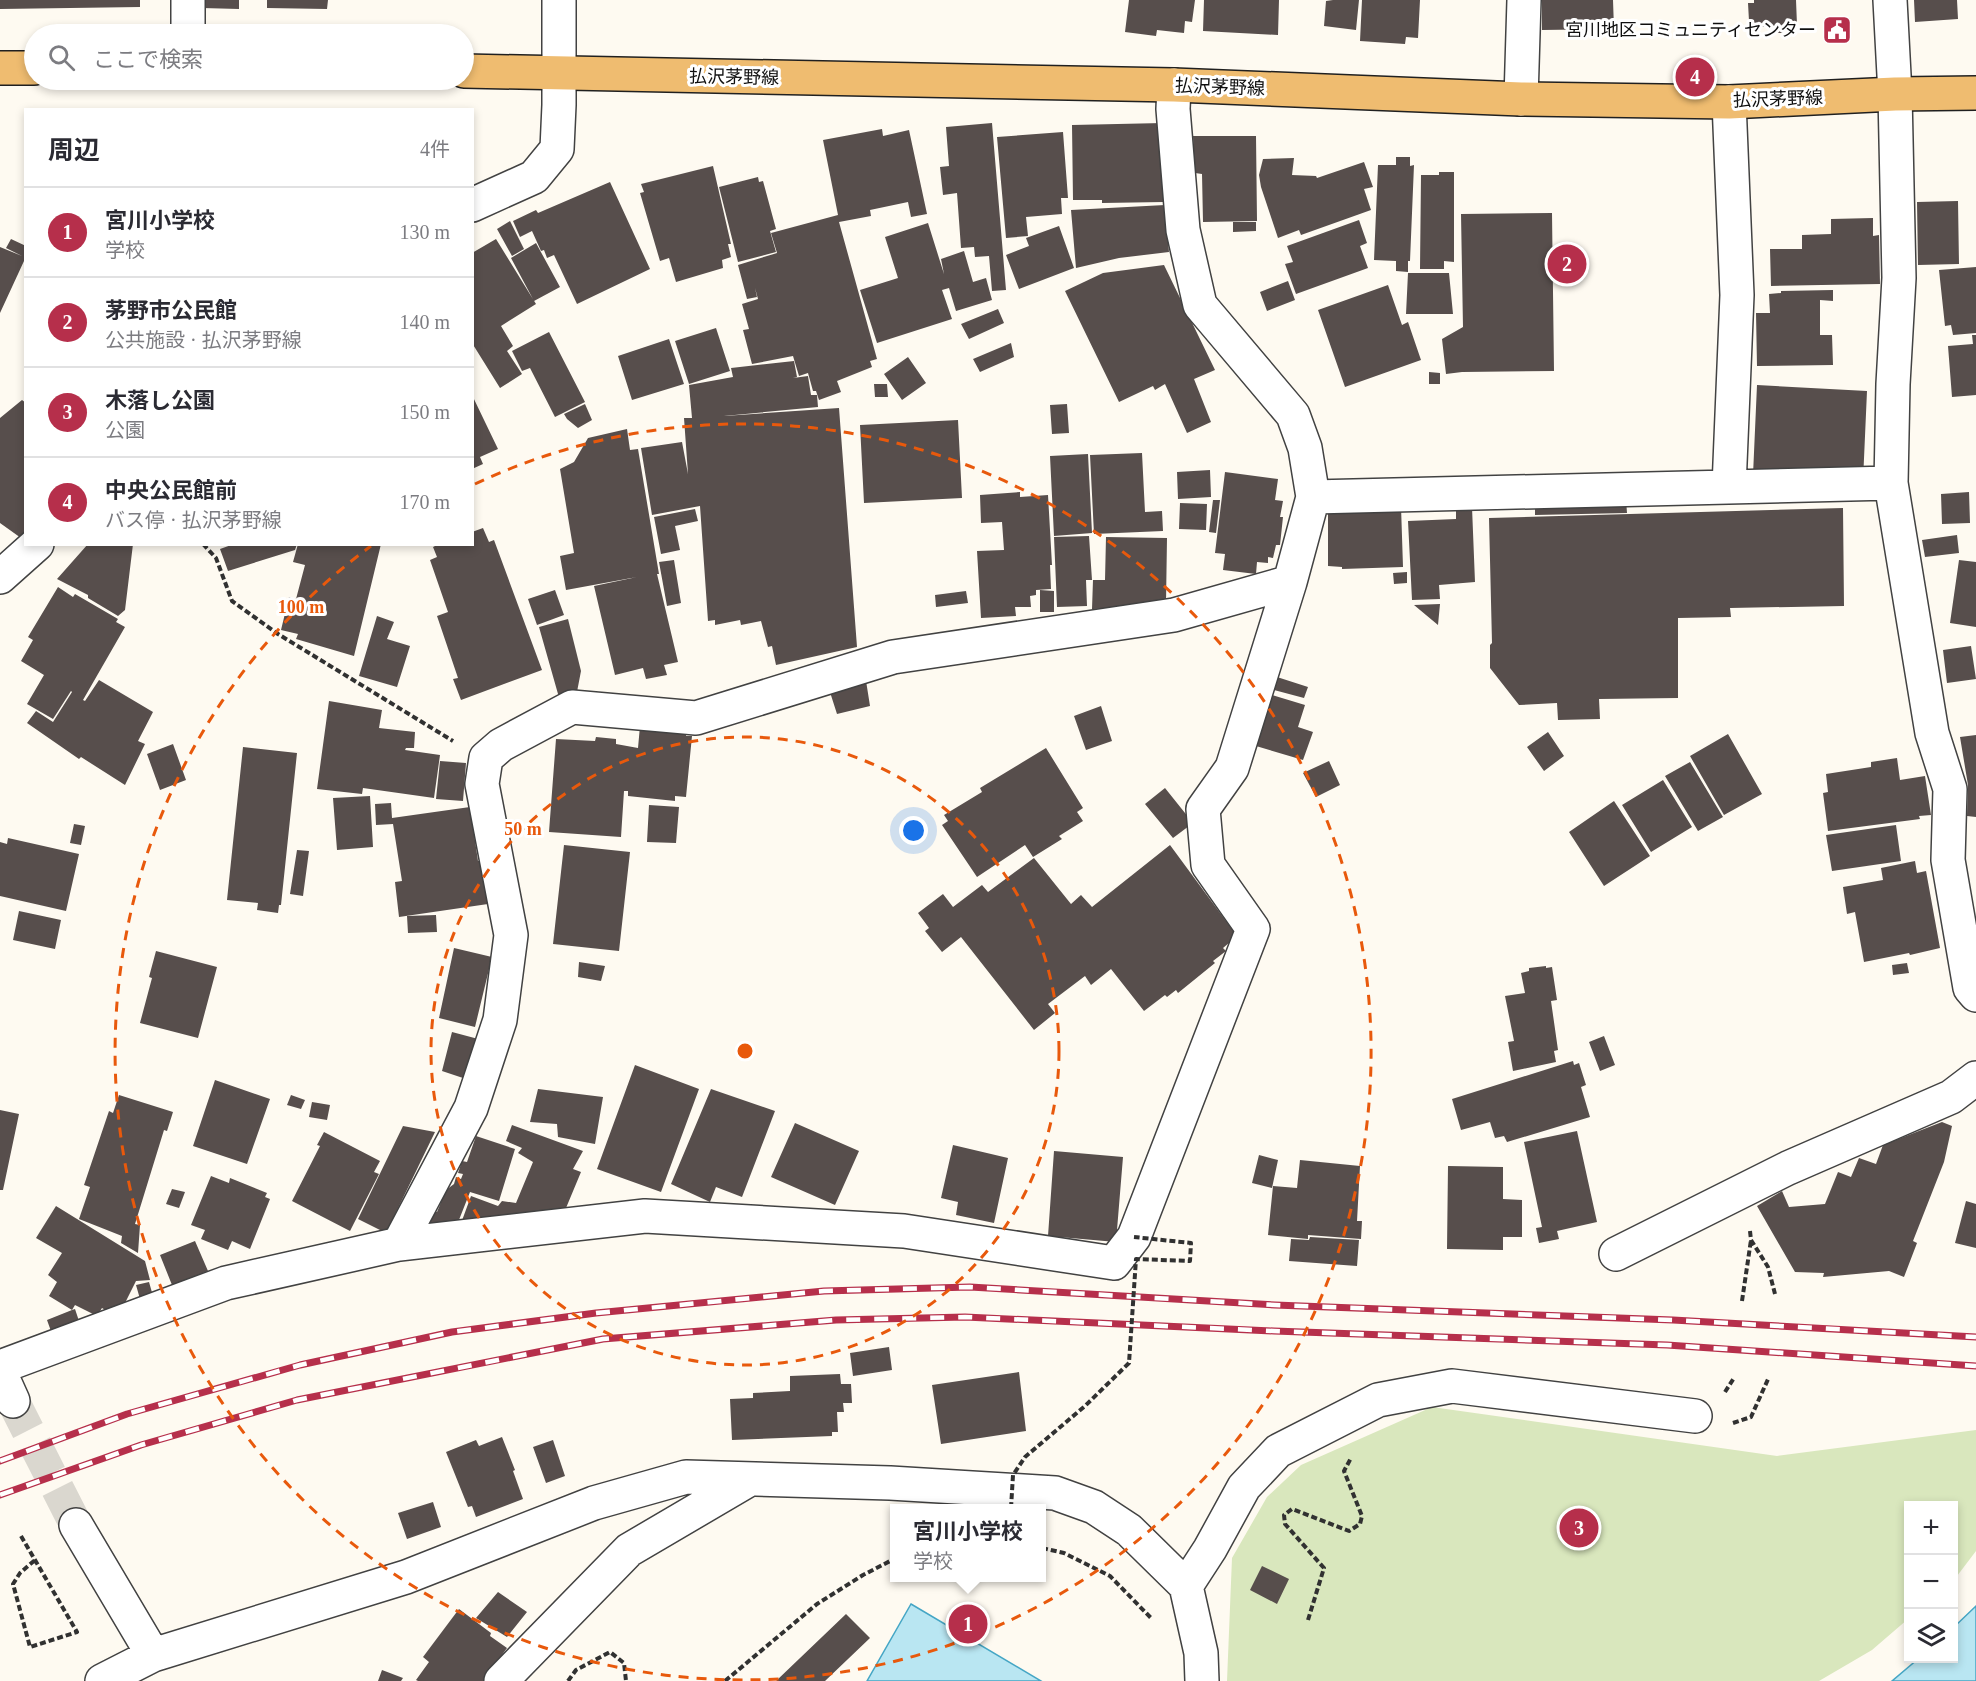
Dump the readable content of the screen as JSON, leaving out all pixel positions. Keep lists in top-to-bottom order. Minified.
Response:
{"streets":{"main road":["払沢茅野線"]},"places":{"public building":["宮川地区コミュニティセンター"]},"page":{"search":"ここで検索","pins":["4","2","3","1"],"heading":["周辺","4件"],"list":[{"mark":"1","name":"宮川小学校","note":"学校","value":"130 m"},{"mark":"2","name":"茅野市公民館","note":"公共施設 · 払沢茅野線","value":"140 m"},{"mark":"3","name":"木落し公園","note":"公園","value":"150 m"},{"mark":"4","name":"中央公民館前","note":"バス停 · 払沢茅野線","value":"170 m"}],"map_buttons":["+","−"],"popup":["宮川小学校","学校"]},"rings":["100 m","50 m"]}
